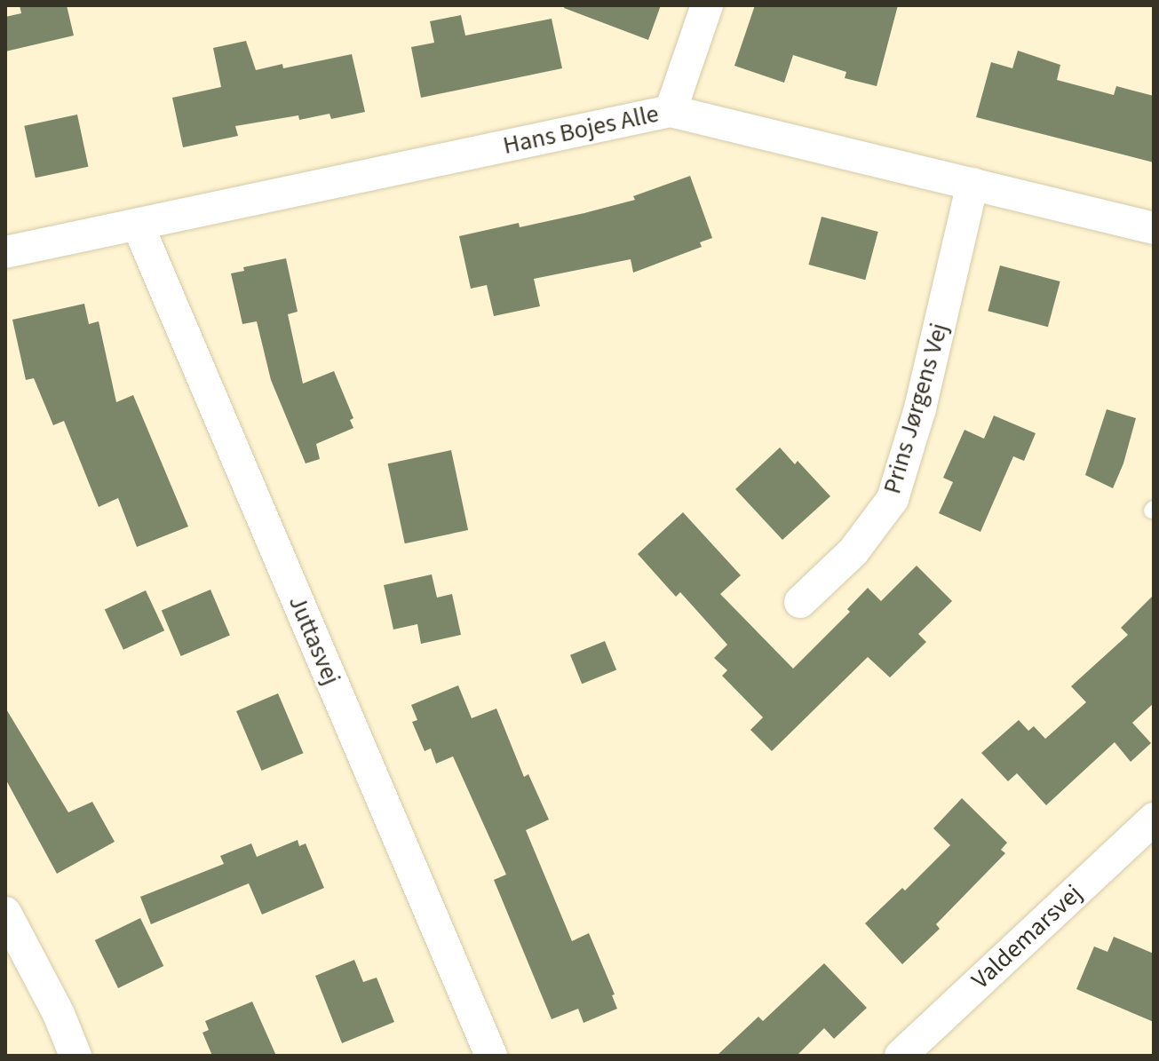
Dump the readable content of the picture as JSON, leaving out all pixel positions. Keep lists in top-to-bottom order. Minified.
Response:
{"streets":{"street":["Hans Bojes Alle","Prins Jørgens Vej","Juttasvej","Valdemarsvej"]},"crossings":[["Hans Bojes Alle","Prins Jørgens Vej"],["Hans Bojes Alle","Juttasvej"]]}
